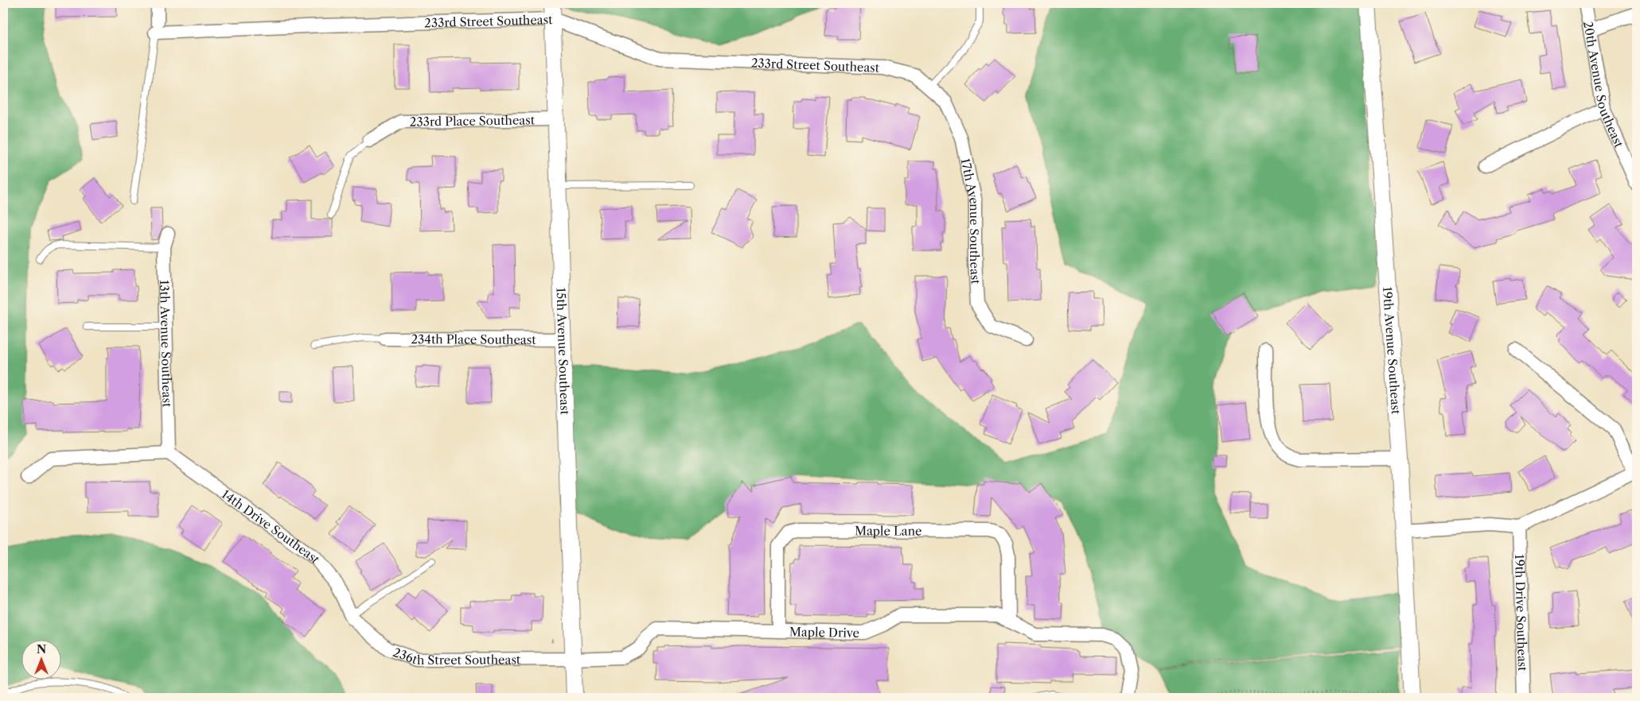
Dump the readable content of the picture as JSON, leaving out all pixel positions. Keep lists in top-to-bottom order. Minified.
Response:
{"streets":{"street":["233rd Street Southeast","20th Avenue Southeast","233rd Place Southeast","17th Avenue Southeast","234th Place Southeast","13th Avenue Southeast","15th Avenue Southeast","19th Avenue Southeast","14th Drive Southeast","Maple Lane","19th Drive Southeast","Maple Drive","236th Street Southeast"]},"crossings":[["233rd Street Southeast","17th Avenue Southeast"],["233rd Street Southeast","15th Avenue Southeast"],["233rd Place Southeast","15th Avenue Southeast"],["234th Place Southeast","15th Avenue Southeast"],["13th Avenue Southeast","14th Drive Southeast"],["15th Avenue Southeast","Maple Drive"],["15th Avenue Southeast","236th Street Southeast"],["14th Drive Southeast","236th Street Southeast"],["Maple Lane","Maple Drive"],["Maple Drive","236th Street Southeast"]],"north":"top"}
